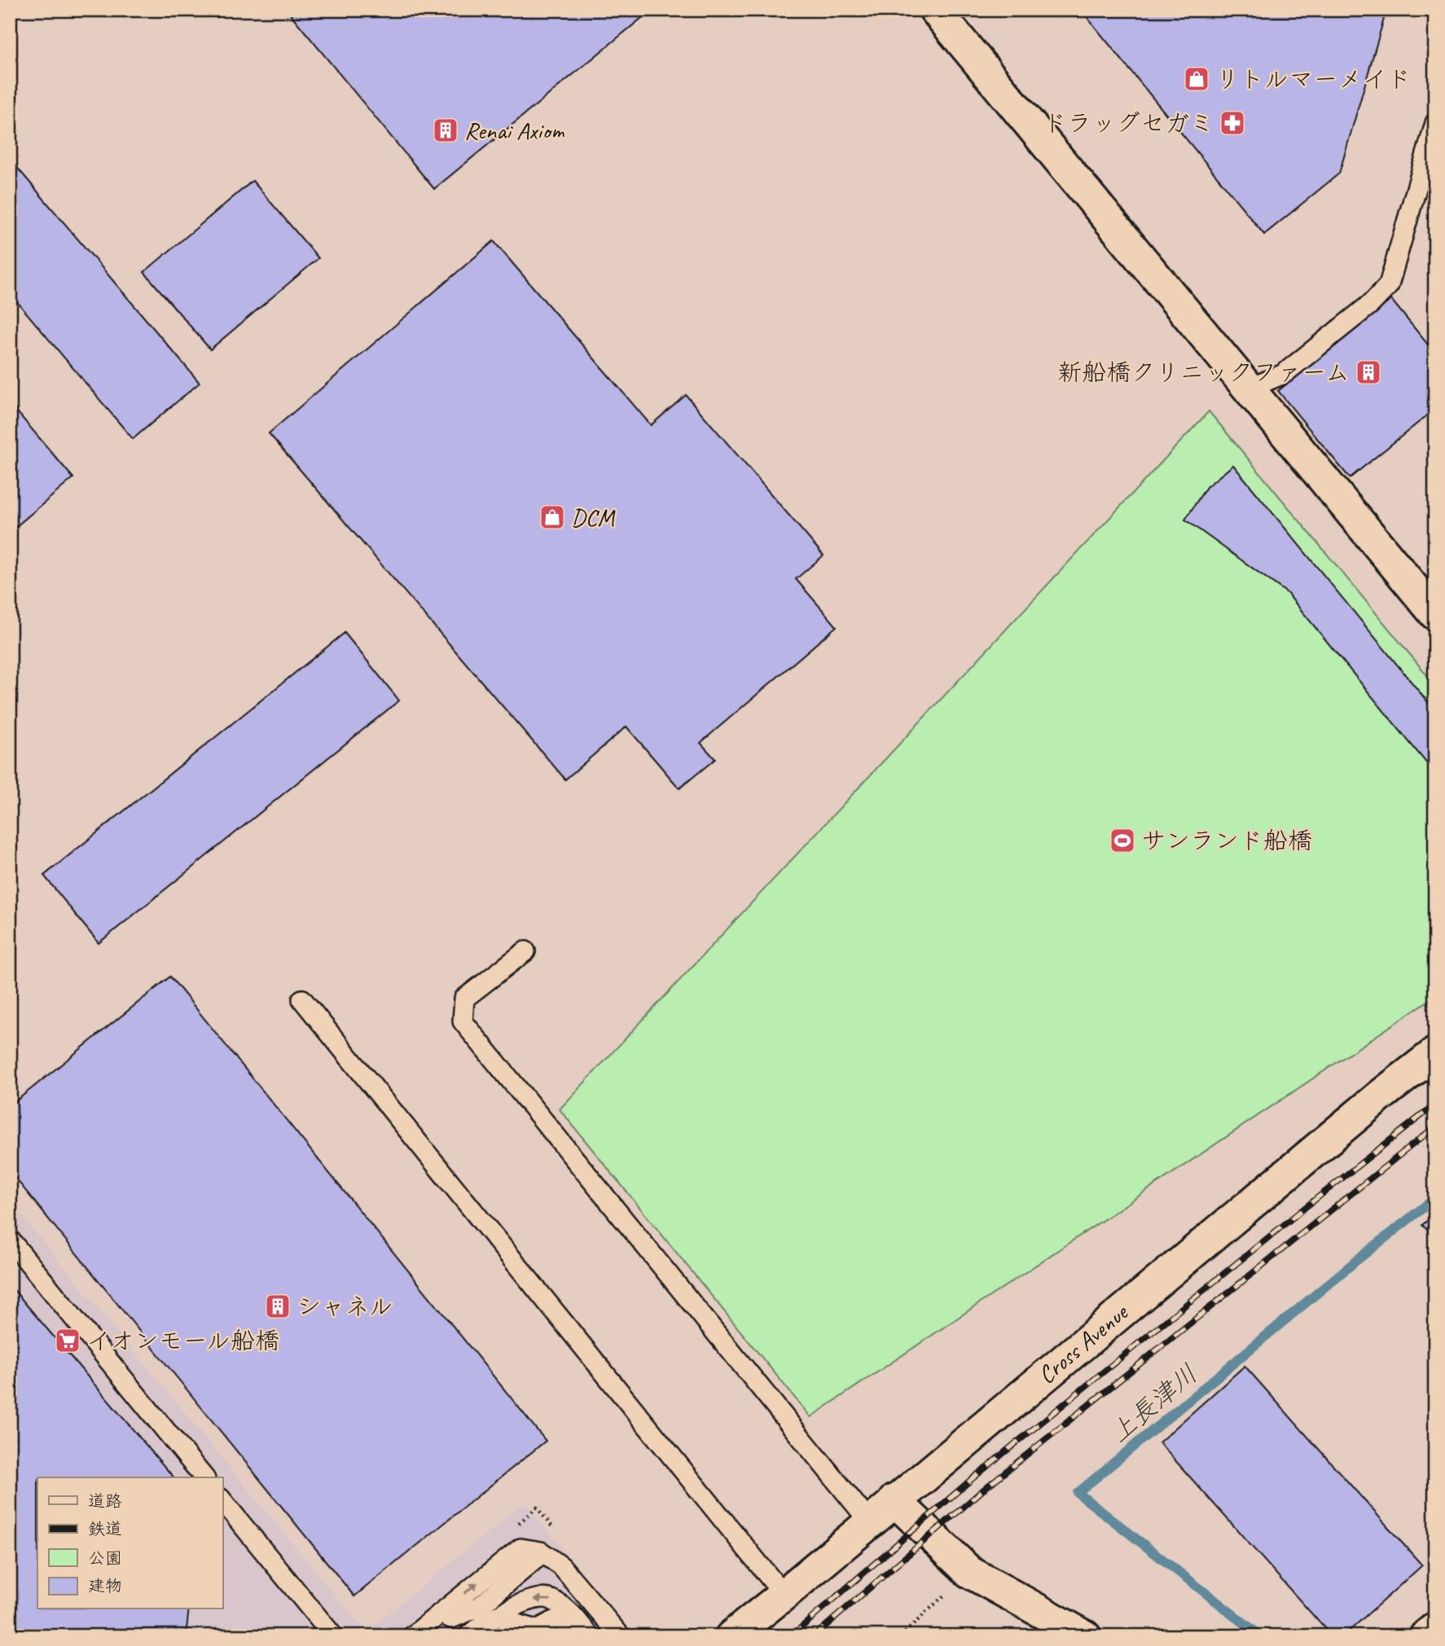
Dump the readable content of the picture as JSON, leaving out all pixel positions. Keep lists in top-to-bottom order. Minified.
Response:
{"streets":{"street":["Cross Avenue"]},"water":["上長津川"],"places":{"shop":["リトルマーメイド","DCM"],"pharmacy":["ドラッグセガミ"],"building":["Renai Axiom","新船橋クリニックファーム","シャネル"],"sports":["サンランド船橋"],"supermarket":["イオンモール船橋"]},"legend":["道路","鉄道","公園","建物"]}
